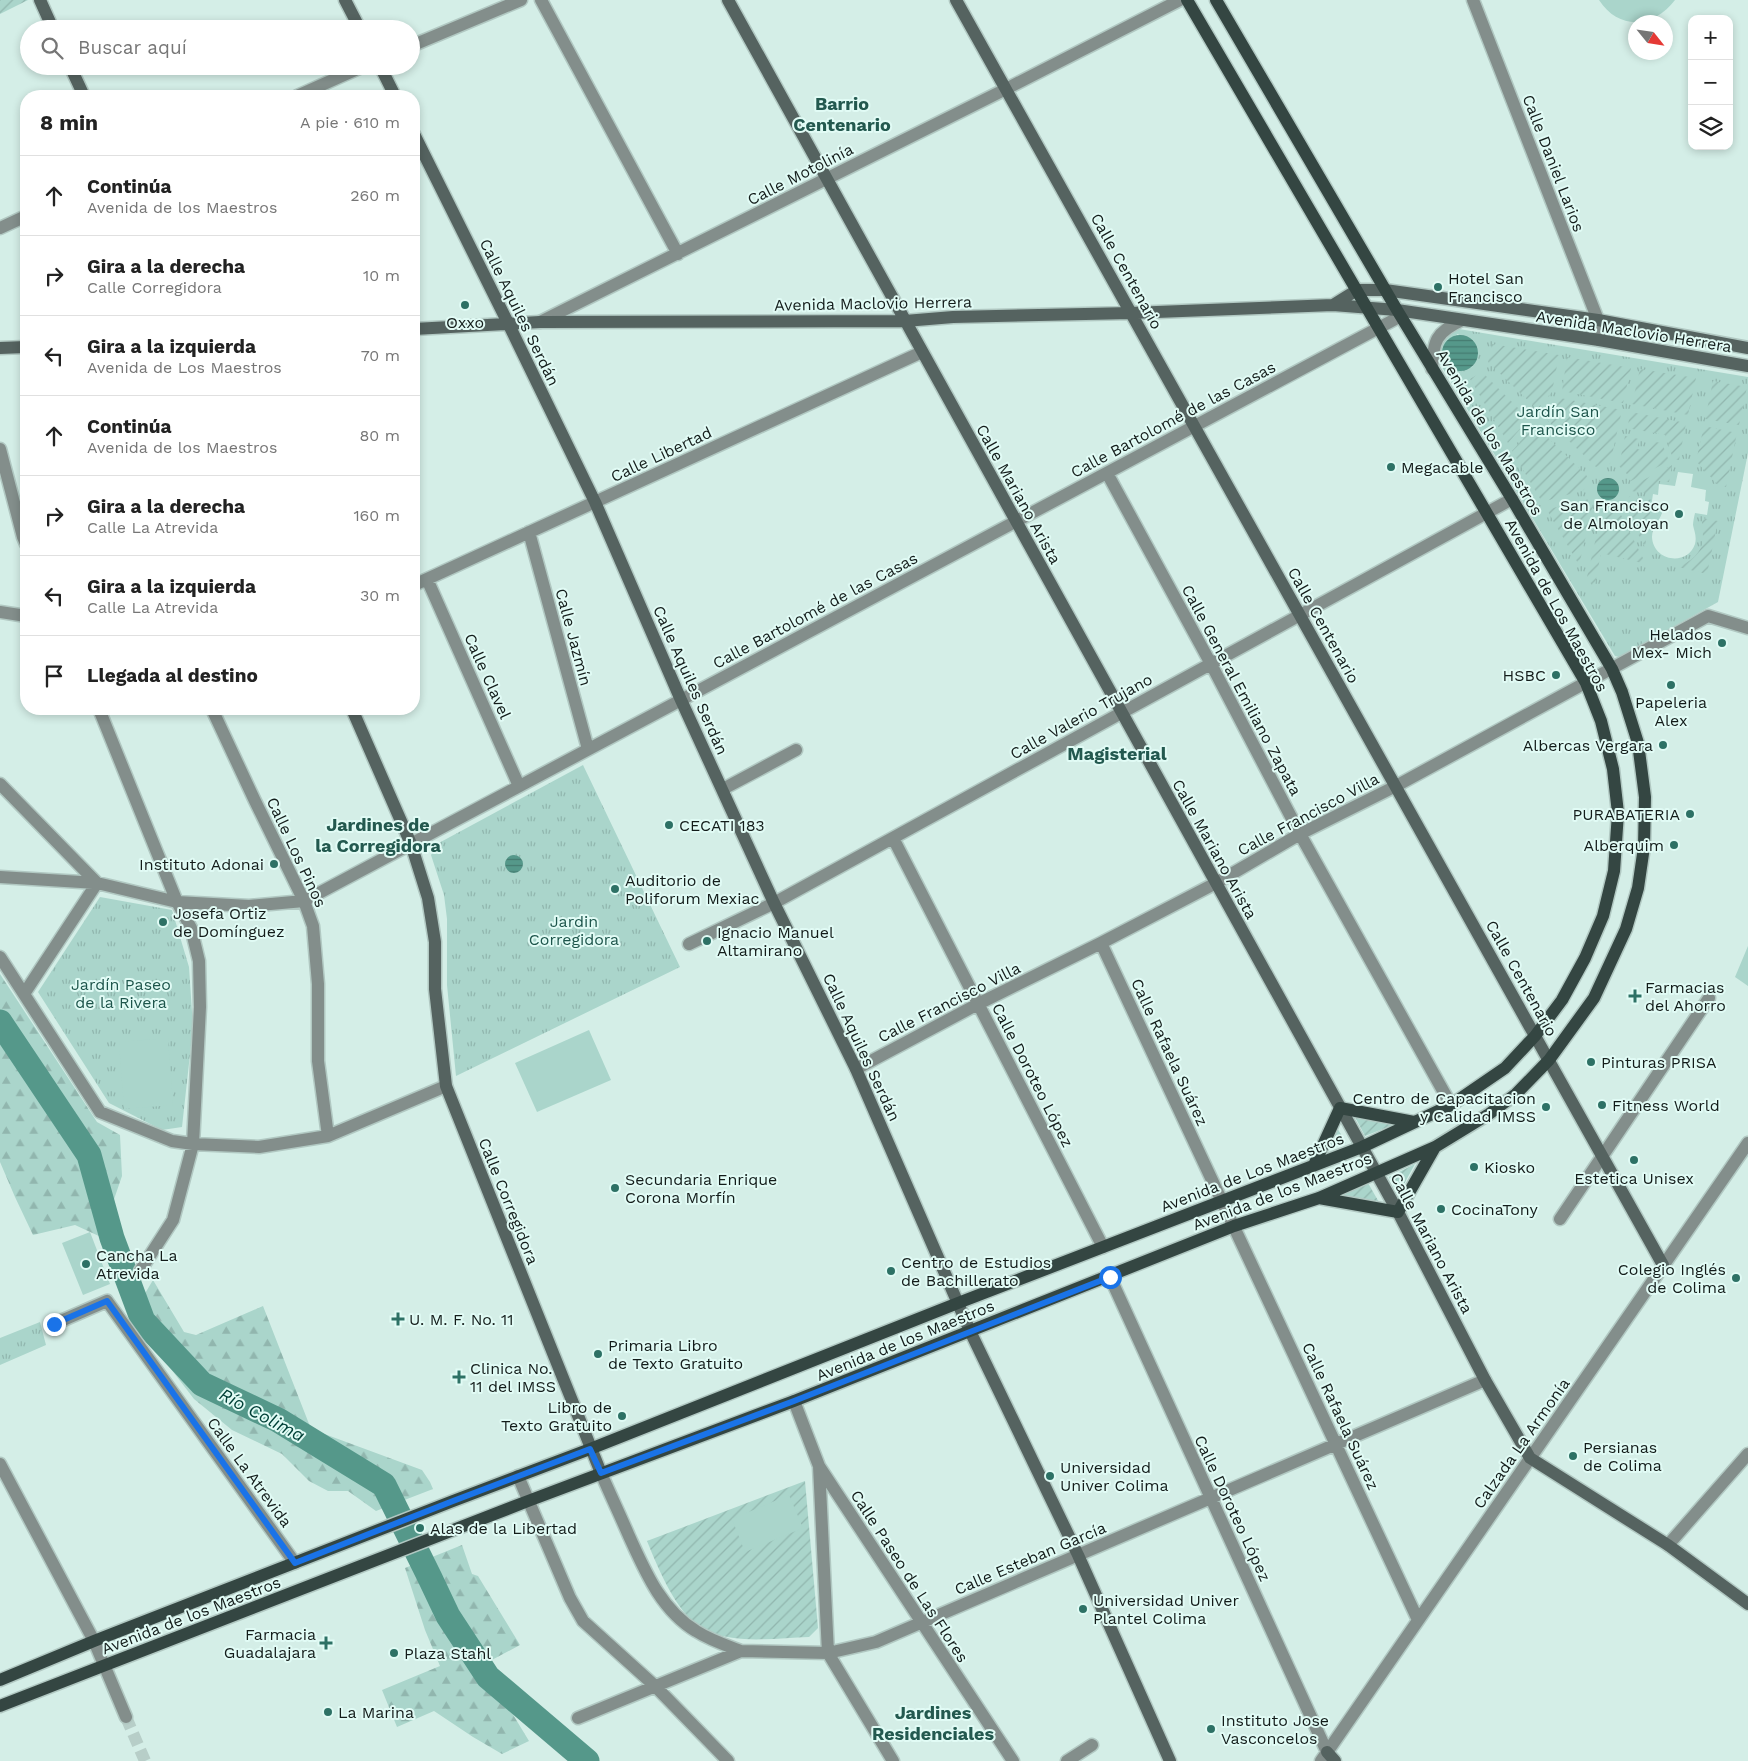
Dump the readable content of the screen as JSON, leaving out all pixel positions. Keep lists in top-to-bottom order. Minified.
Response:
{"streets":{"main road":["Avenida de los Maestros","Avenida de Los Maestros"],"street":["Calle Daniel Larios","Calle Motolinía","Calle Centenario","Avenida Maclovio Herrera","Calle Aquiles Serdán","Calle Bartolomé de las Casas","Calle Libertad","Calle Mariano Arista","Calle Jazmín","Calle Clavel","Calle General Emiliano Zapata","Calle Valerio Trujano","Calle Francisco Villa","Calle Los Pinos","Calle Rafaela Suárez","Calle Doroteo López","Calle Corregidora","Calzada La Armonía","Calle La Atrevida","Calle Esteban García","Calle Paseo de Las Flores"]},"crossings":[["Calle Daniel Larios","Avenida Maclovio Herrera"],["Calle Motolinía","Calle Centenario"],["Calle Motolinía","Avenida Maclovio Herrera"],["Calle Motolinía","Calle Mariano Arista"],["Calle Centenario","Avenida Maclovio Herrera"],["Calle Centenario","Calle Bartolomé de las Casas"],["Calle Centenario","Avenida de los Maestros"],["Calle Centenario","Avenida de Los Maestros"],["Calle Centenario","Calle Valerio Trujano"],["Calle Centenario","Calle Francisco Villa"],["Calle Centenario","Calzada La Armonía"],["Avenida Maclovio Herrera","Calle Aquiles Serdán"],["Avenida Maclovio Herrera","Calle Bartolomé de las Casas"],["Avenida Maclovio Herrera","Avenida de los Maestros"],["Avenida Maclovio Herrera","Calle Mariano Arista"],["Calle Aquiles Serdán","Calle Bartolomé de las Casas"],["Calle Aquiles Serdán","Avenida de los Maestros"],["Calle Aquiles Serdán","Calle Libertad"],["Calle Aquiles Serdán","Avenida de Los Maestros"],["Calle Aquiles Serdán","Calle Valerio Trujano"],["Calle Aquiles Serdán","Calle Francisco Villa"],["Calle Aquiles Serdán","Calle Esteban García"],["Calle Bartolomé de las Casas","Avenida de los Maestros"],["Calle Bartolomé de las Casas","Calle Mariano Arista"],["Calle Bartolomé de las Casas","Calle Jazmín"],["Calle Bartolomé de las Casas","Calle Clavel"],["Calle Bartolomé de las Casas","Calle General Emiliano Zapata"],["Calle Bartolomé de las Casas","Calle Los Pinos"],["Calle Bartolomé de las Casas","Calle Corregidora"],["Avenida de los Maestros","Calle Mariano Arista"],["Avenida de los Maestros","Avenida de Los Maestros"],["Avenida de los Maestros","Calle Valerio Trujano"],["Avenida de los Maestros","Calle Francisco Villa"],["Avenida de los Maestros","Calle Rafaela Suárez"],["Avenida de los Maestros","Calle Doroteo López"],["Avenida de los Maestros","Calle Corregidora"],["Avenida de los Maestros","Calle La Atrevida"],["Avenida de los Maestros","Calle Paseo de Las Flores"],["Calle Libertad","Calle Mariano Arista"],["Calle Libertad","Calle Jazmín"],["Calle Libertad","Calle Clavel"],["Calle Mariano Arista","Avenida de Los Maestros"],["Calle Mariano Arista","Calle Valerio Trujano"],["Calle Mariano Arista","Calle Francisco Villa"],["Calle Mariano Arista","Calzada La Armonía"],["Calle Mariano Arista","Calle Esteban García"],["Avenida de Los Maestros","Calle General Emiliano Zapata"],["Avenida de Los Maestros","Calle Valerio Trujano"],["Avenida de Los Maestros","Calle Francisco Villa"],["Avenida de Los Maestros","Calle Rafaela Suárez"],["Avenida de Los Maestros","Calle Doroteo López"],["Avenida de Los Maestros","Calle Corregidora"],["Calle General Emiliano Zapata","Calle Valerio Trujano"],["Calle General Emiliano Zapata","Calle Francisco Villa"],["Calle Valerio Trujano","Calle Doroteo López"],["Calle Francisco Villa","Calle Rafaela Suárez"],["Calle Francisco Villa","Calle Doroteo López"],["Calle Rafaela Suárez","Calzada La Armonía"],["Calle Rafaela Suárez","Calle Esteban García"],["Calle Doroteo López","Calzada La Armonía"],["Calle Doroteo López","Calle Esteban García"],["Calle Corregidora","Calle Esteban García"],["Calle Esteban García","Calle Paseo de Las Flores"]],"districts":["Barrio Centenario","Magisterial","Jardines de la Corregidora","Jardines Residenciales"],"water":["Río Colima"],"parks":["Jardín San Francisco","Jardin Corregidora","Jardín Paseo de la Rivera"],"places":{"other":["Hotel San Francisco","Oxxo","Megacable","San Francisco de Almoloyan","Helados Mex- Mich","HSBC","Papeleria Alex","Albercas Vergara","PURABATERIA","CECATI 183","Alberquim","Instituto Adonai","Auditorio de Poliforum Mexiac","Josefa Ortiz de Domínguez","Ignacio Manuel Altamirano","Pinturas PRISA","Fitness World","Centro de Capacitacion y Calidad IMSS","Estetica Unisex","Kiosko","Secundaria Enrique Corona Morfín","CocinaTony","Cancha La Atrevida","Centro de Estudios de Bachillerato","Colegio Inglés de Colima","Primaria Libro de Texto Gratuito","Libro de Texto Gratuito","Persianas de Colima","Universidad Univer Colima","Alas de la Libertad","Universidad Univer Plantel Colima","Plaza Stahl","La Marina","Instituto Jose Vasconcelos"],"health":["Farmacias del Ahorro","U. M. F. No. 11","Clinica No. 11 del IMSS","Farmacia Guadalajara"]},"north":"bottom right","page":{"map_buttons":["+","−"],"search":"Buscar aquí","heading":["8 min","A pie · 610 m"],"list":[["Continúa","Avenida de los Maestros","260 m"],["Gira a la derecha","Calle Corregidora","10 m"],["Gira a la izquierda","Avenida de Los Maestros","70 m"],["Continúa","Avenida de los Maestros","80 m"],["Gira a la derecha","Calle La Atrevida","160 m"],["Gira a la izquierda","Calle La Atrevida","30 m"],"Llegada al destino"]}}
